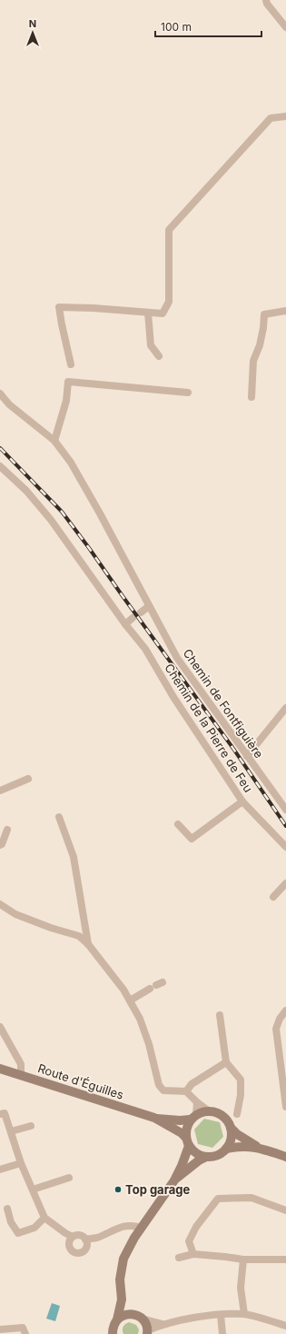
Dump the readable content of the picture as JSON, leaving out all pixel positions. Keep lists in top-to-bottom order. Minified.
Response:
{"streets":{"street":["Chemin de Fontfiguière","Chemin de la Pierre de Feu","Route d'Éguilles"]},"places":["Top garage"],"scale_bar":"100 m","north":"top"}
